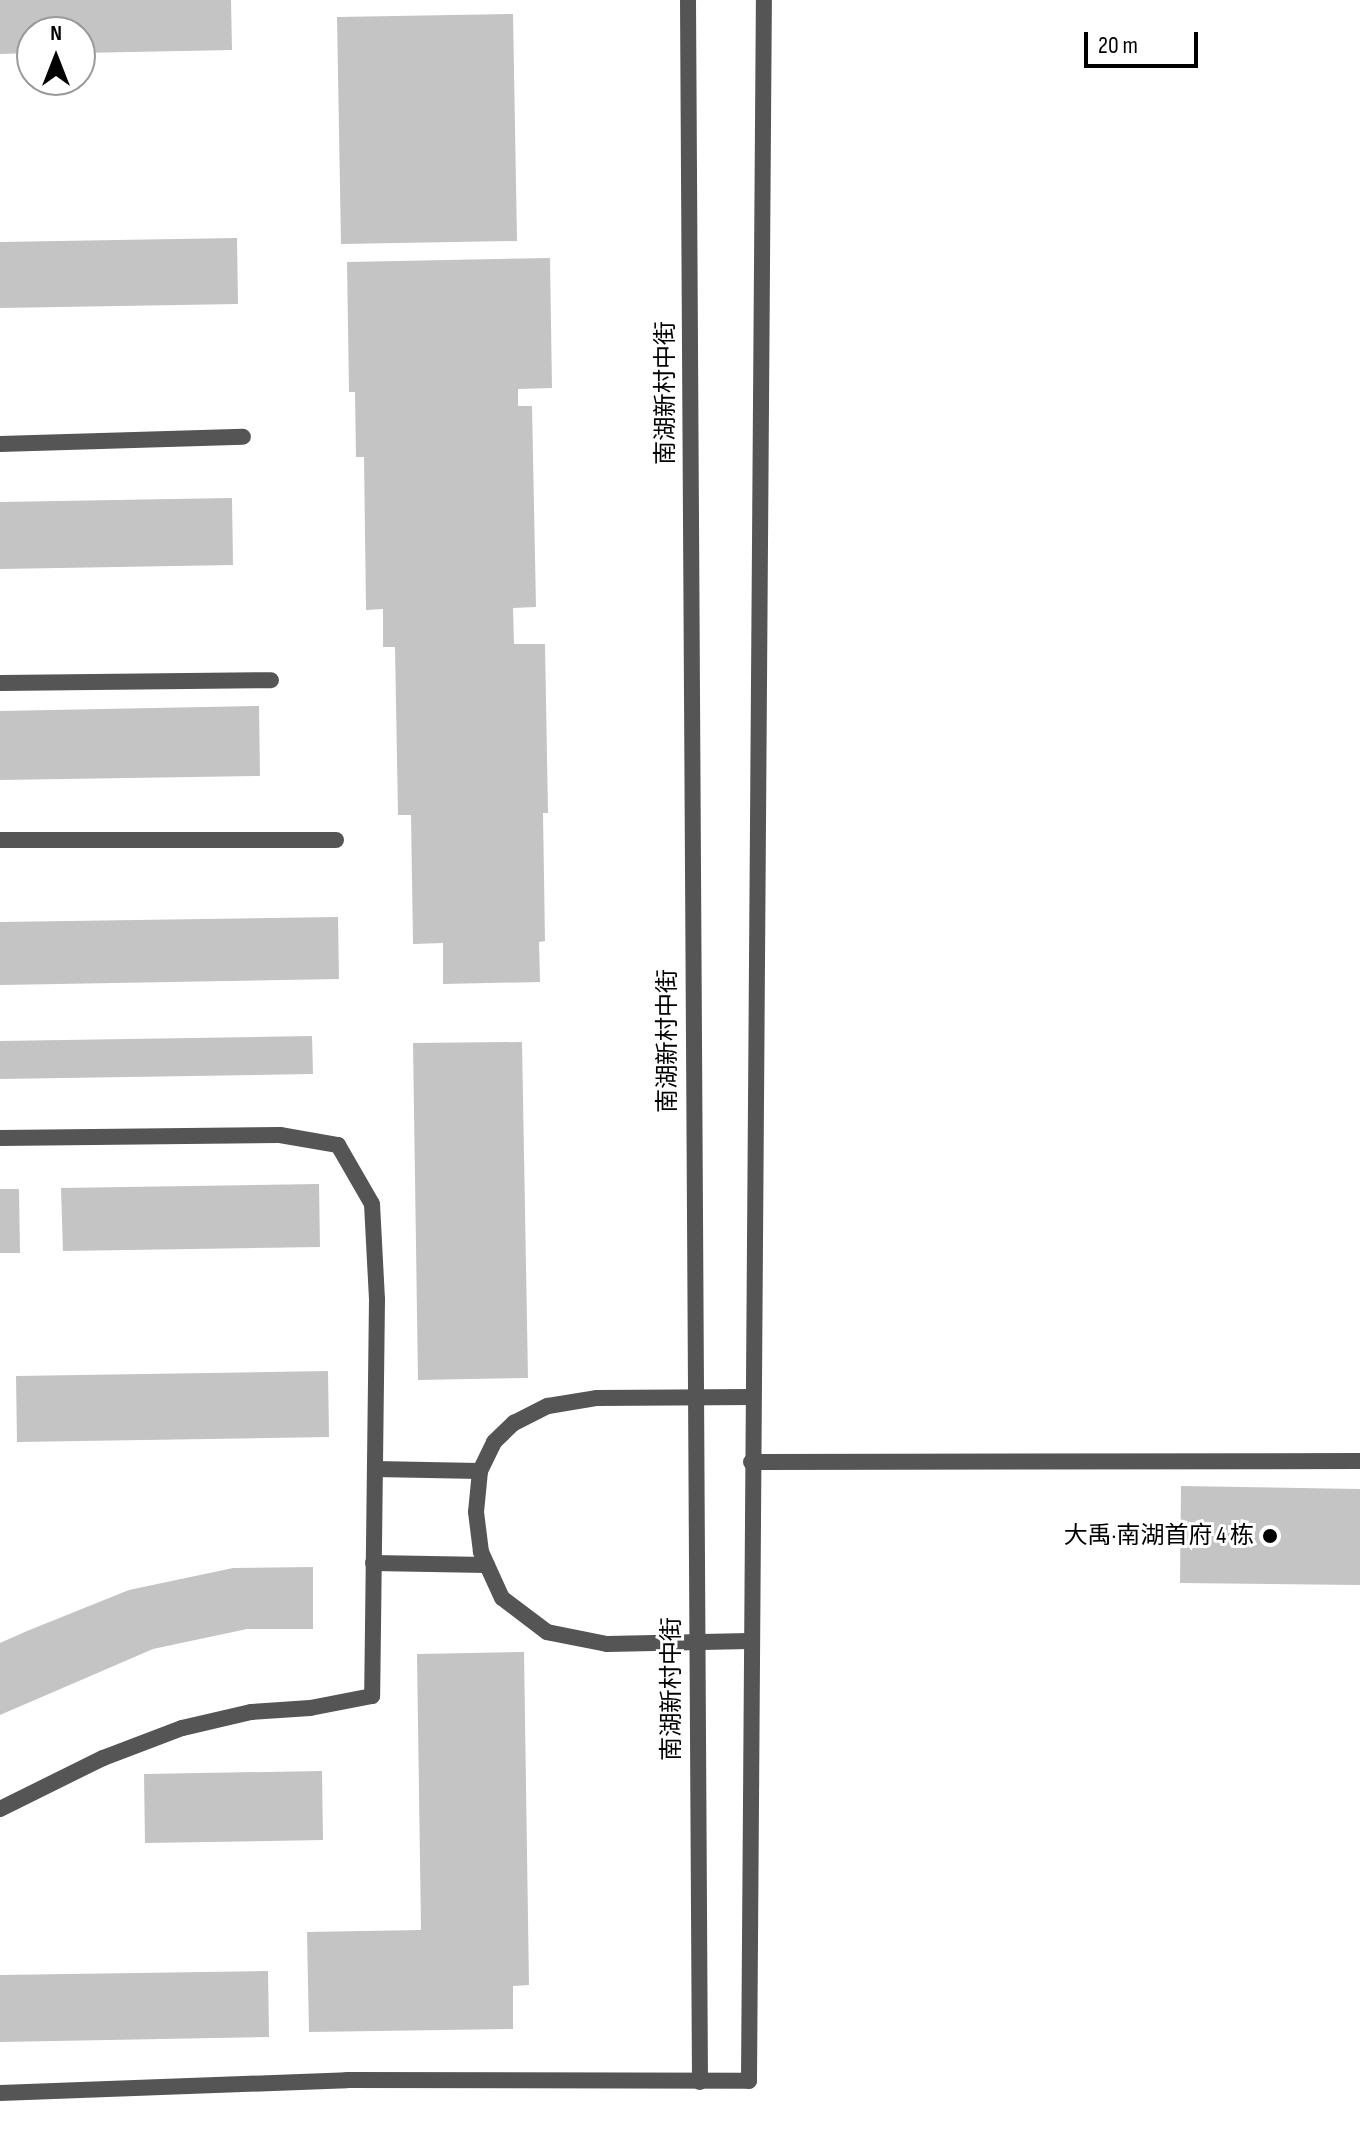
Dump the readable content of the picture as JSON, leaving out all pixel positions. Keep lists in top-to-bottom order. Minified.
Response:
{"streets":{"street":["南湖新村中街"]},"places":["大禹·南湖首府 4 栋"],"scale_bar":"20 m","north":"top"}
